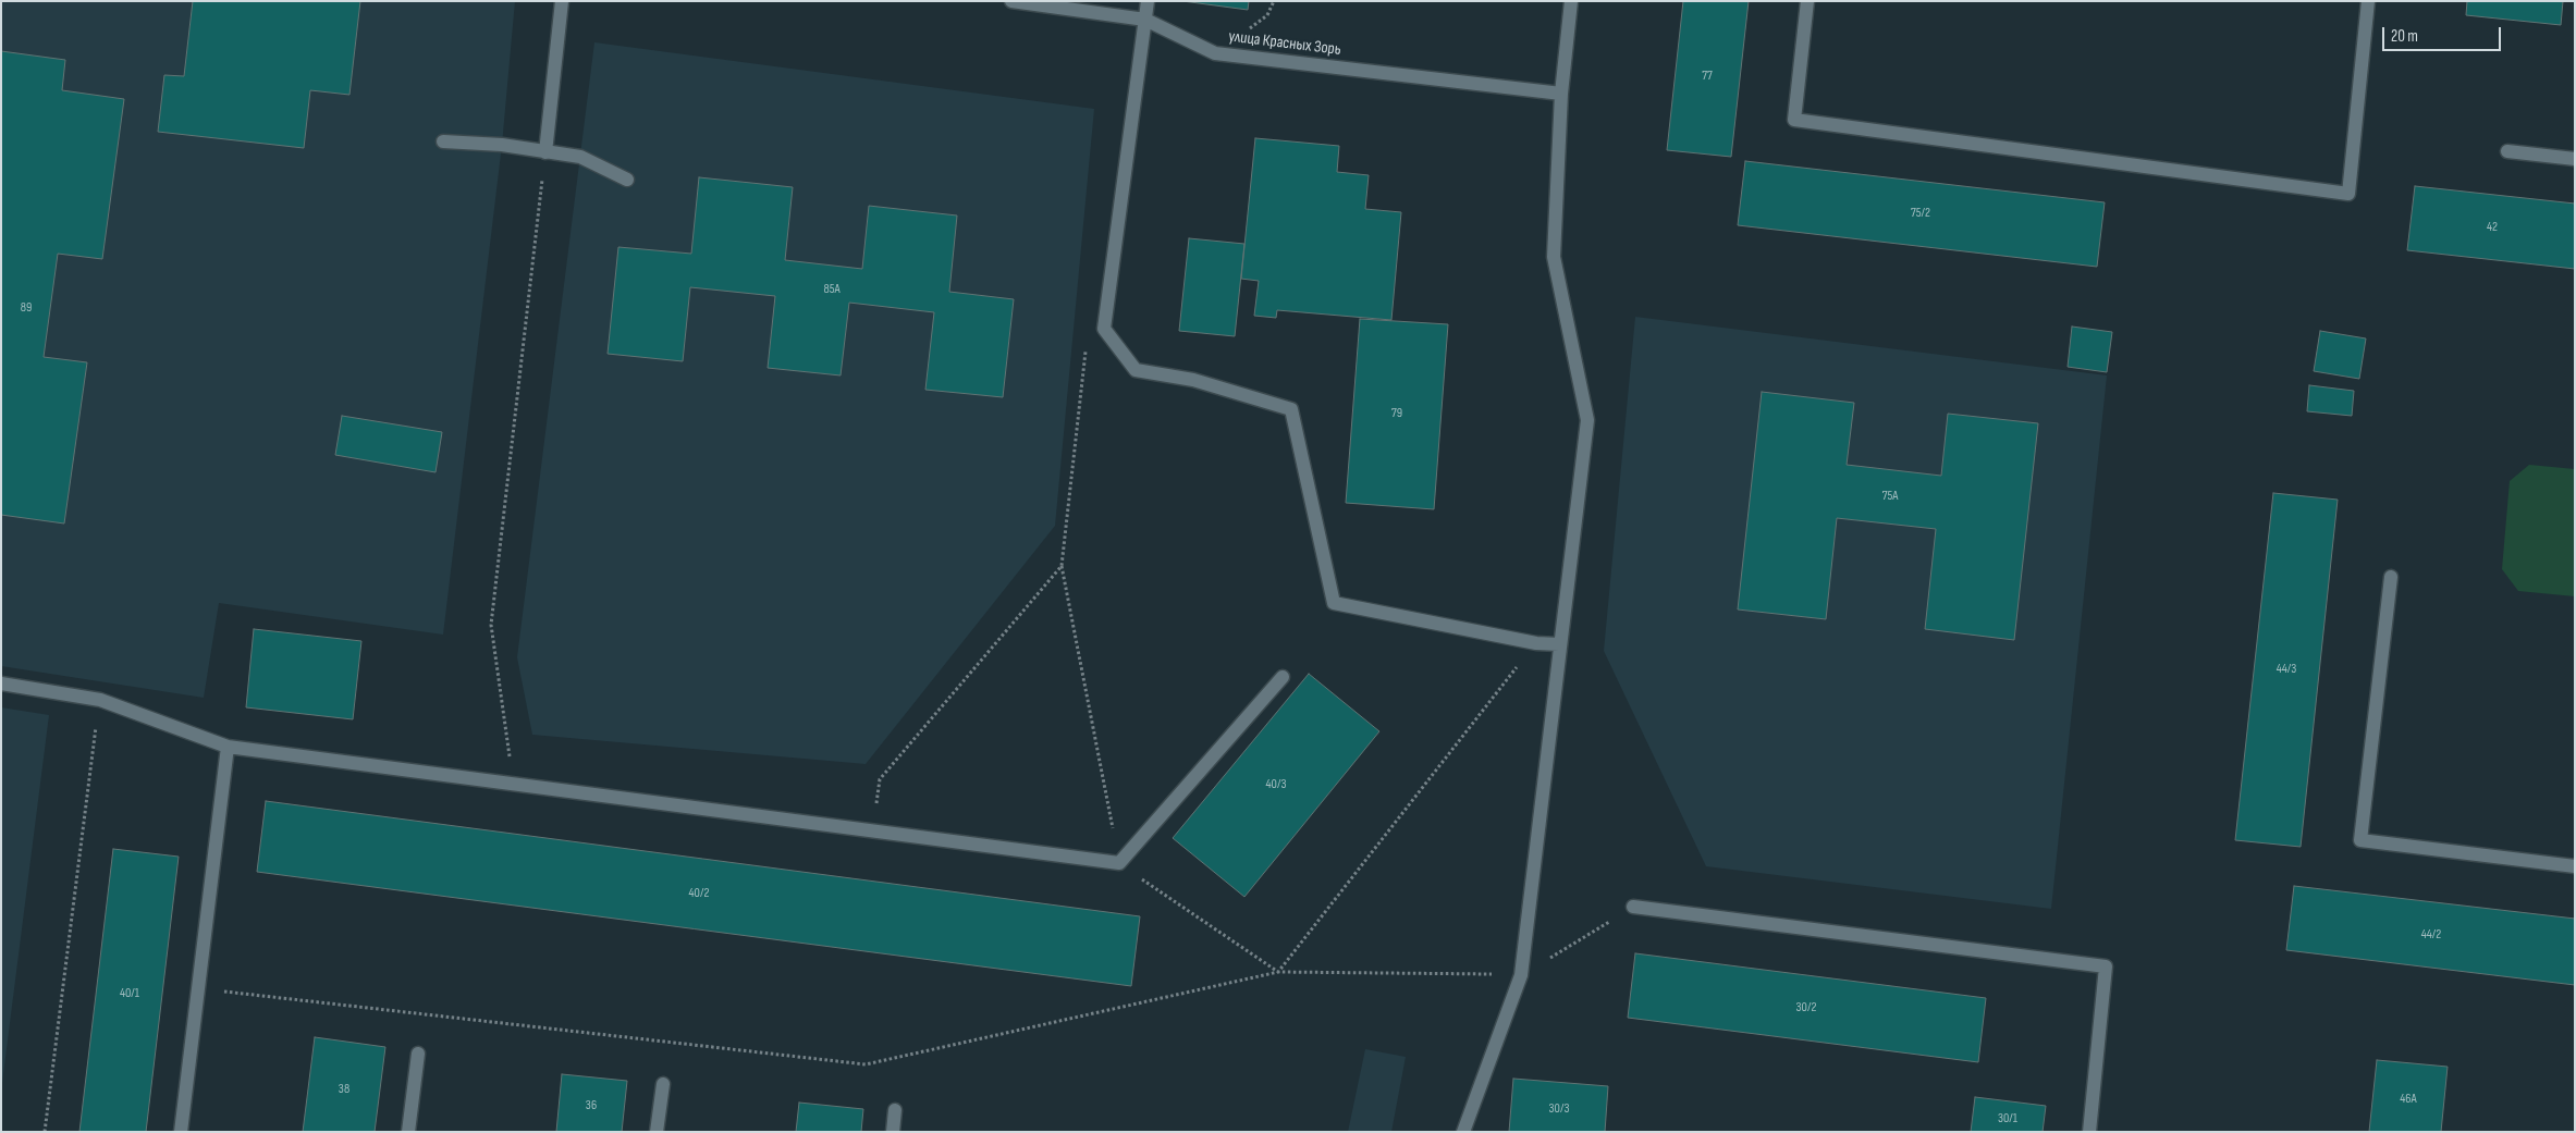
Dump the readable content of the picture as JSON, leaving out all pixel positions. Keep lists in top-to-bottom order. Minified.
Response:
{"streets":{"street":["улица Красных Зорь"]},"house_numbers":["77","75/2","42","85А","89","79","75А","44/3","40/3","40/2","44/2","40/1","30/2","38","46А","36","30/3","30/1"],"scale_bar":"20 m"}
